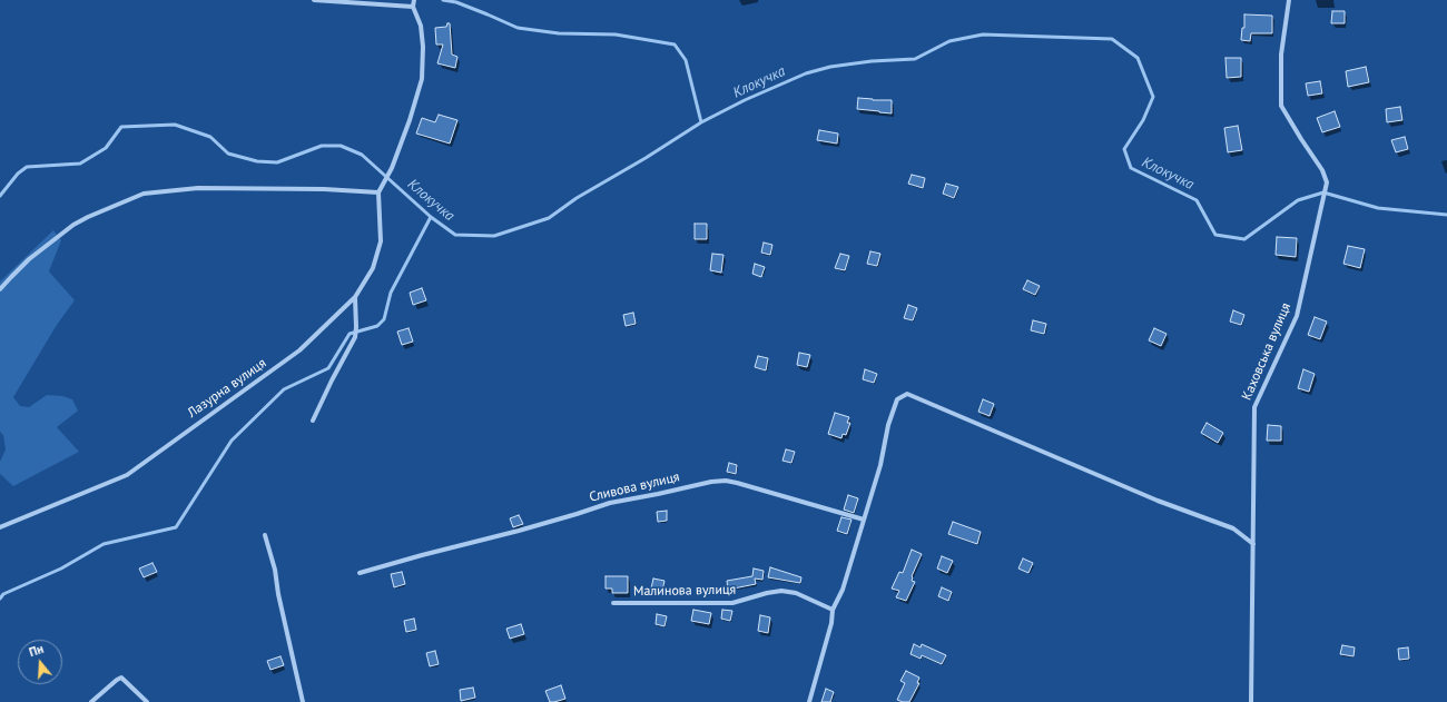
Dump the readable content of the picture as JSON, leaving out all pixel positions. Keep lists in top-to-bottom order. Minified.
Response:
{"streets":{"street":["Каховська вулиця","Лазурна вулиця","Сливова вулиця","Малинова вулиця"]},"water":["Клокучка"],"north":"top"}
